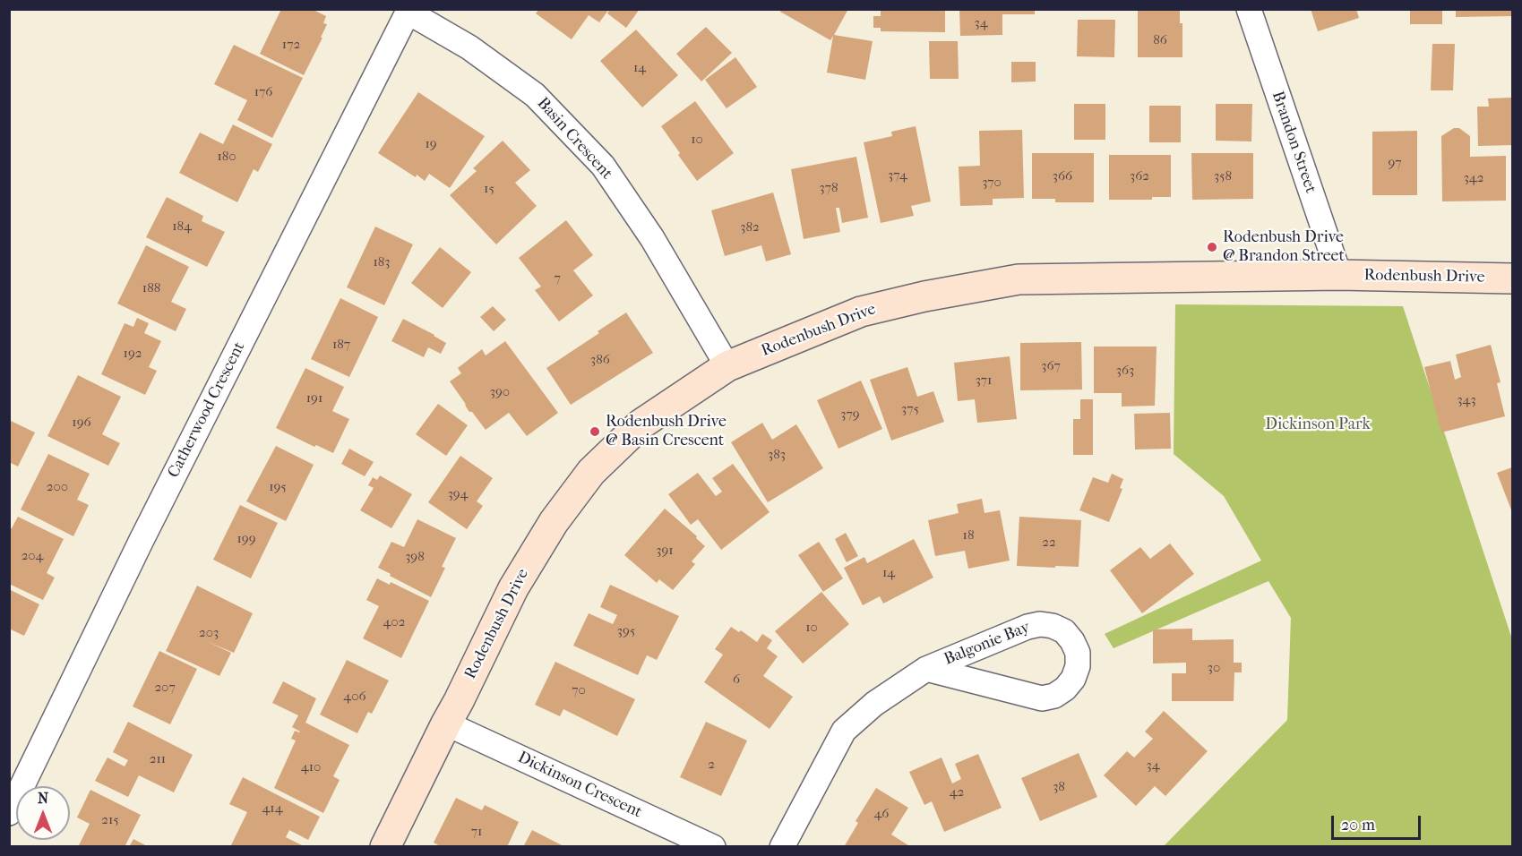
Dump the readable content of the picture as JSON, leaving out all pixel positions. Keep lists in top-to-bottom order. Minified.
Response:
{"streets":{"street":["Basin Crescent","Brandon Street","Rodenbush Drive","Catherwood Crescent","Balgonie Bay","Dickinson Crescent"]},"crossings":[["Basin Crescent","Rodenbush Drive"],["Basin Crescent","Catherwood Crescent"],["Brandon Street","Rodenbush Drive"],["Rodenbush Drive","Dickinson Crescent"]],"parks":["Dickinson Park"],"places":["Rodenbush Drive @ Brandon Street","Rodenbush Drive @ Basin Crescent"],"house_numbers":["34","86","172","14","176","10","19","180","97","374","366","362","358","342","370","378","15","184","382","183","7","188","187","192","386","367","363","371","390","191","343","375","379","196","383","200","195","394","18","199","22","391","204","398","14","402","10","395","203","30","6","207","70","406","211","2","34","410","38","42","414","46","215","71"],"scale_bar":"20 m","north":"top"}
